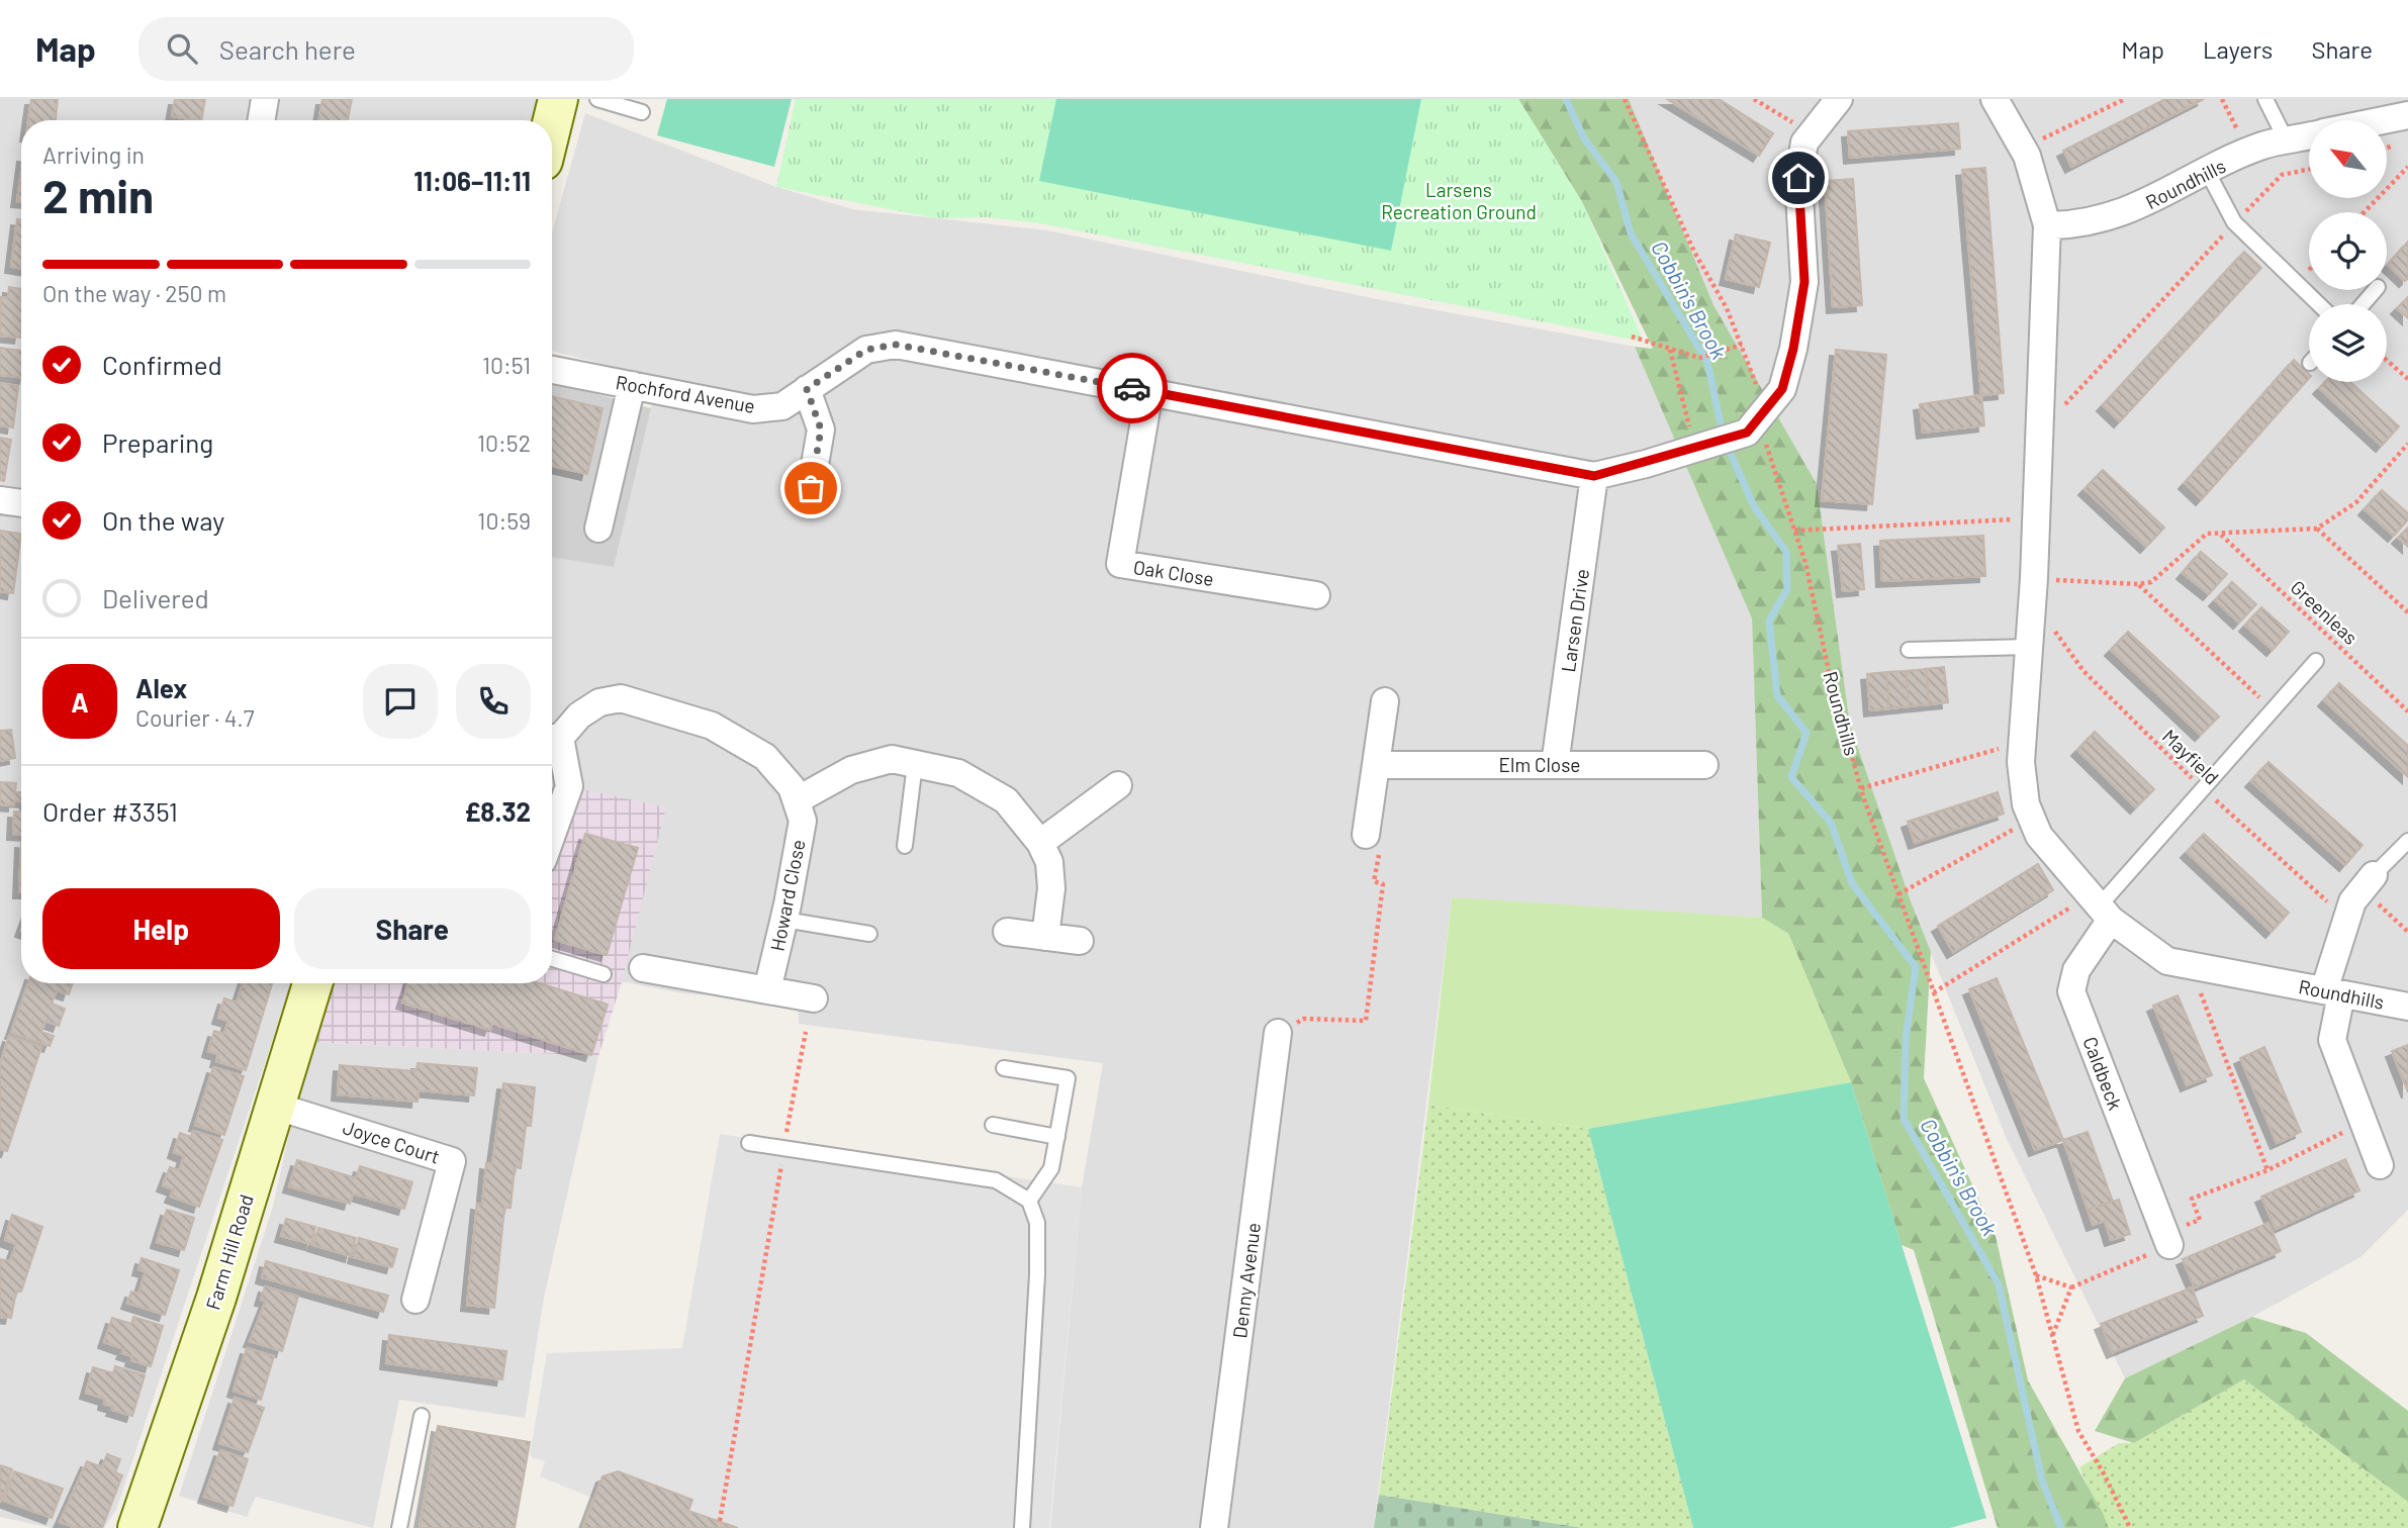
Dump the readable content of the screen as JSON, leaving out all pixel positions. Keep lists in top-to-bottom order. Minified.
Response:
{"streets":{"street":["Roundhills","Rochford Avenue","Oak Close","Larsen Drive","Elm Close","Howard Close","Caldbeck","Joyce Court","Farm Hill Road","Denny Avenue"],"path":["Greenleas","Mayfield"]},"crossings":[["Roundhills","Rochford Avenue"],["Roundhills","Mayfield"],["Roundhills","Caldbeck"],["Rochford Avenue","Oak Close"],["Rochford Avenue","Larsen Drive"],["Larsen Drive","Elm Close"],["Joyce Court","Farm Hill Road"]],"water":["Cobbin's Brook"],"parks":["Larsens Recreation Ground"],"north":"top left","page":{"header":"Map","search":"Search here","nav":["Map","Layers","Share"],"heading":["2 min","Arriving in","11:06–11:11"],"panel":["Alex","Courier · 4.7","Order #3351","£8.32"],"bar":"On the way · 250 m","list":[["Confirmed","10:51"],["Preparing","10:52"],["On the way","10:59"],"Delivered"],"round":"A","buttons":["Help","Share"]}}
